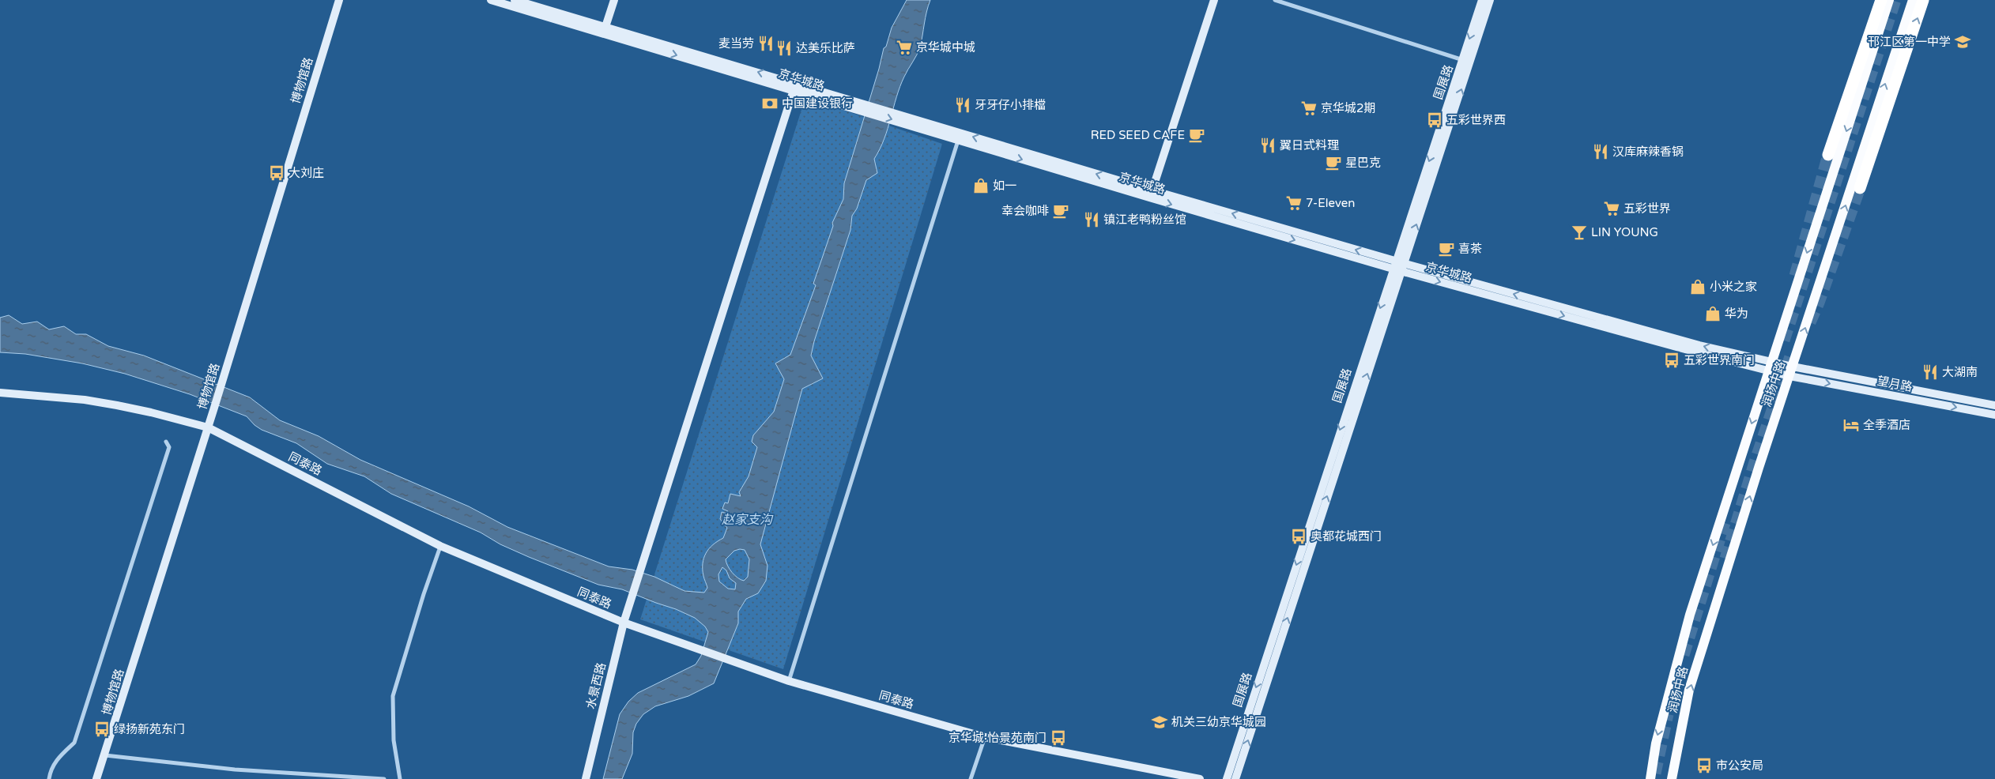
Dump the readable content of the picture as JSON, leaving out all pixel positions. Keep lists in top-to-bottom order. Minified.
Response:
{"streets":{"main road":["润扬中路"],"street":["京华城路","博物馆路","国展路","望月路","同泰路","水景西路"]},"crossings":[["京华城路","国展路"],["京华城路","润扬中路"],["京华城路","望月路"],["京华城路","水景西路"],["博物馆路","同泰路"],["润扬中路","望月路"],["同泰路","水景西路"]],"water":["赵家支沟"],"places":{"school or university":["邗江区第一中学","机关三幼京华城园"],"restaurant":["麦当劳","达美乐比萨","牙牙仔小排檔","翼日式料理","汉库麻辣香锅","镇江老鸭粉丝馆","大湖南"],"supermarket":["京华城中城","京华城2期","7-Eleven","五彩世界"],"bank":["中国建设银行"],"bus stop":["五彩世界西","大刘庄","五彩世界南门","奥都花城西门","绿扬新苑东门","京华城·怡景苑南门","市公安局"],"cafe":["RED SEED CAFE","星巴克","幸会咖啡","喜茶"],"shop":["如一","小米之家","华为"],"bar":["LIN YOUNG"],"hotel":["全季酒店"]}}
